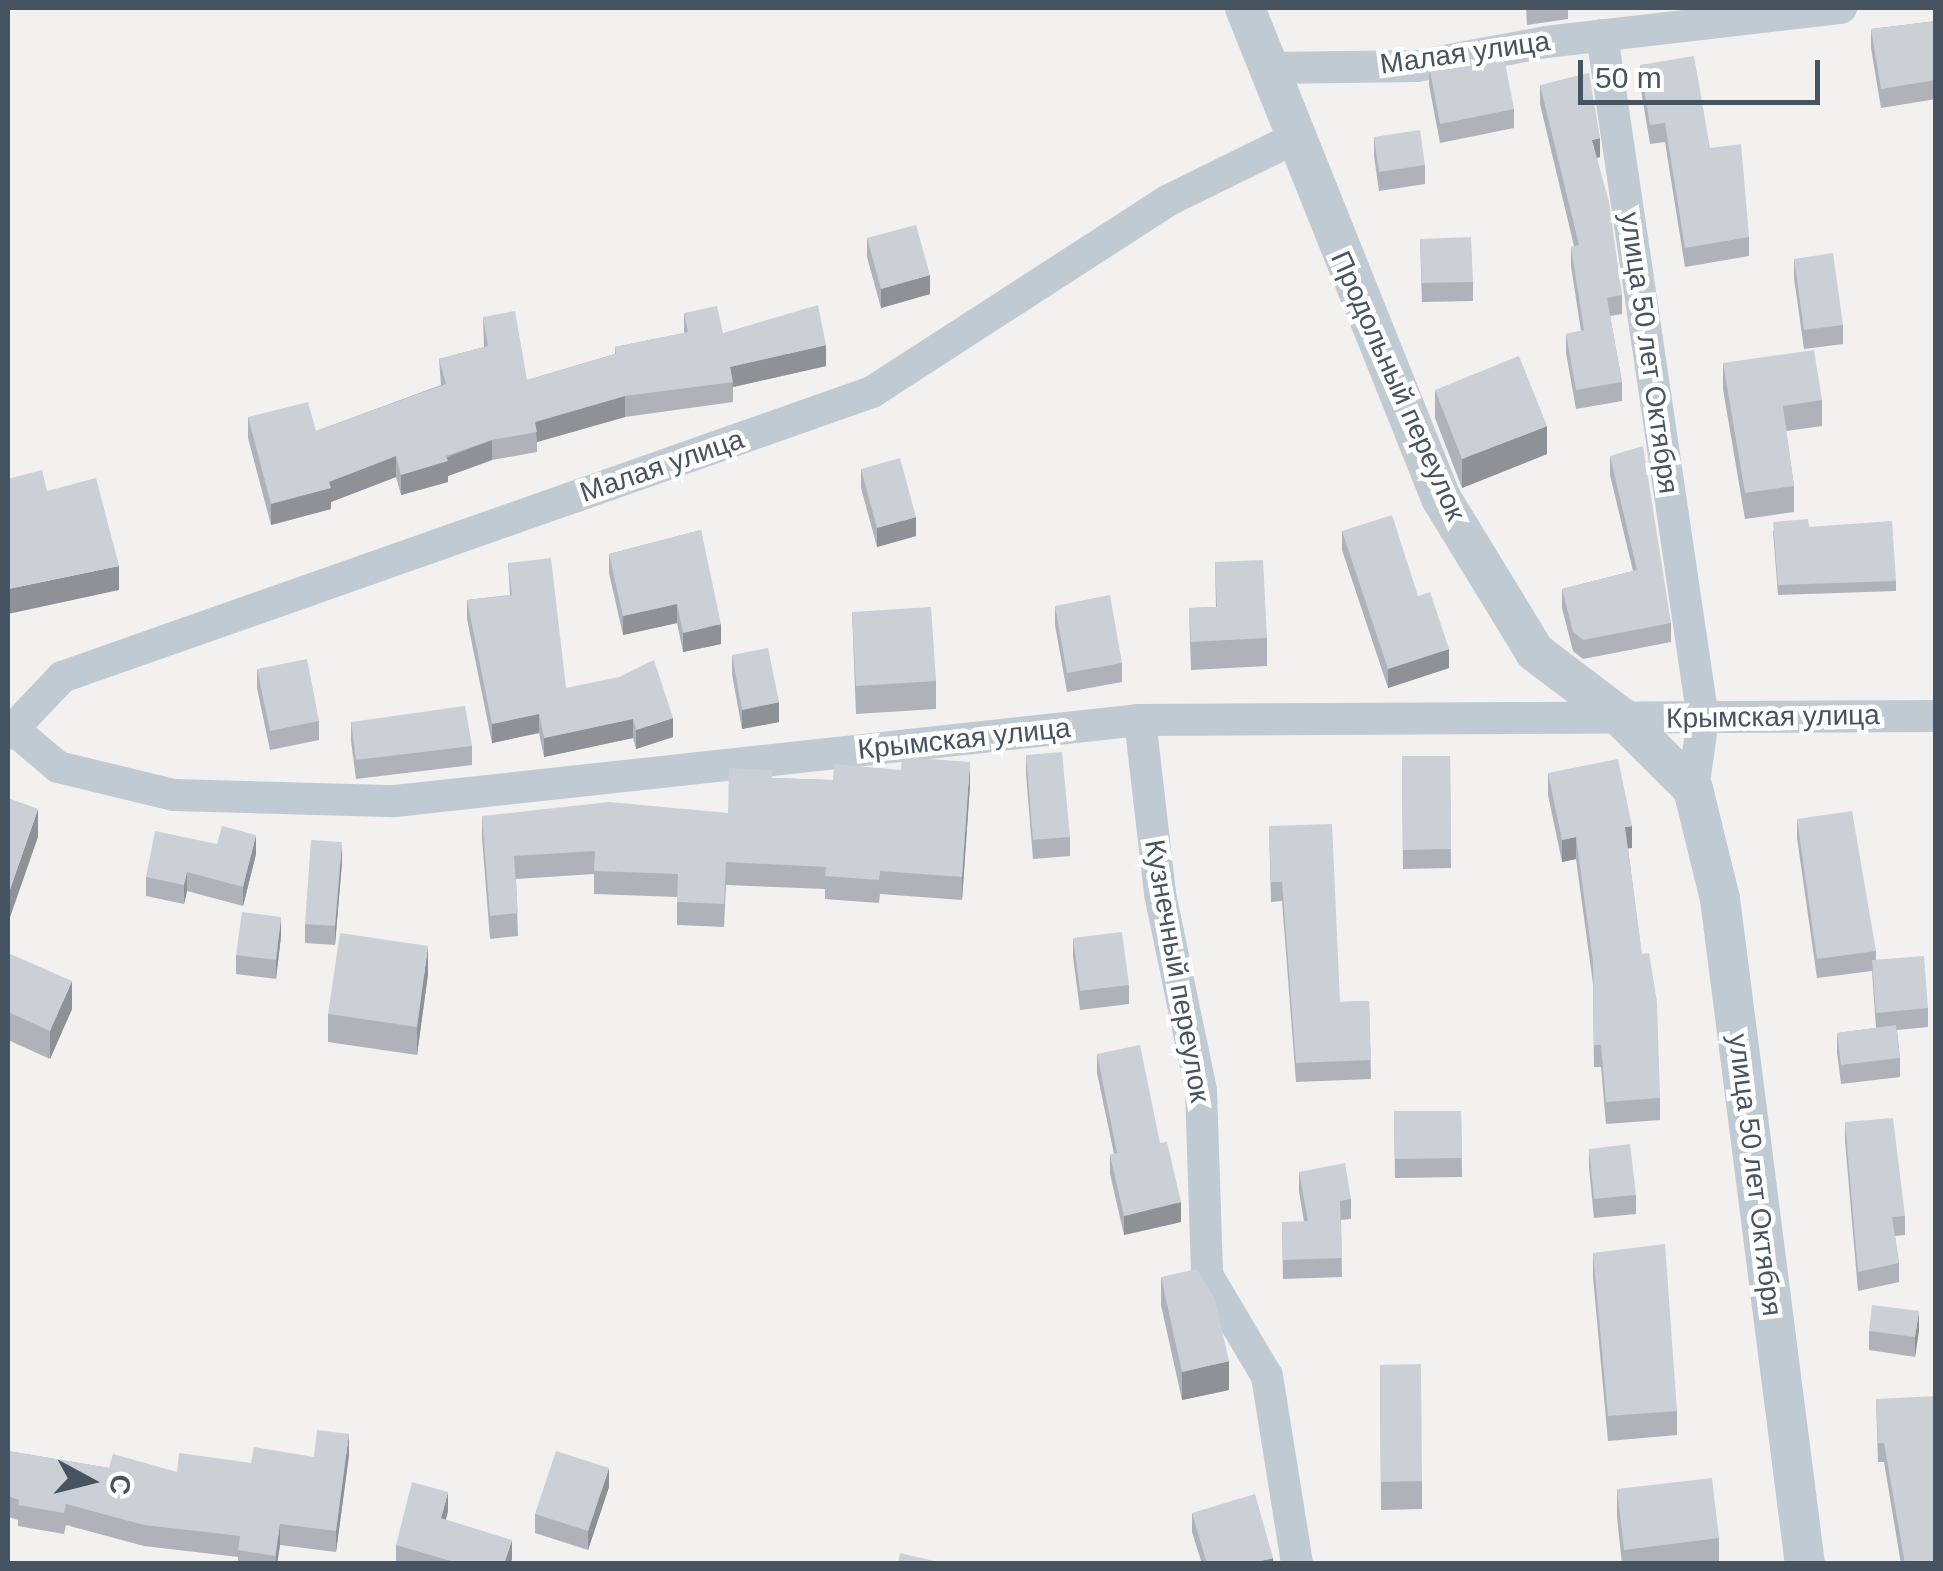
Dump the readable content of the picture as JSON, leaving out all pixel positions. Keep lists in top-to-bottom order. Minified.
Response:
{"streets":{"street":["Малая улица","улица 50 лет Октября","Продольный переулок","Крымская улица","Кузнечный переулок"]},"crossings":[["Малая улица","улица 50 лет Октября"],["Малая улица","Продольный переулок"],["Малая улица","Крымская улица"],["улица 50 лет Октября","Крымская улица"],["Продольный переулок","Крымская улица"],["Крымская улица","Кузнечный переулок"]],"scale_bar":"50 m","north":"right"}
